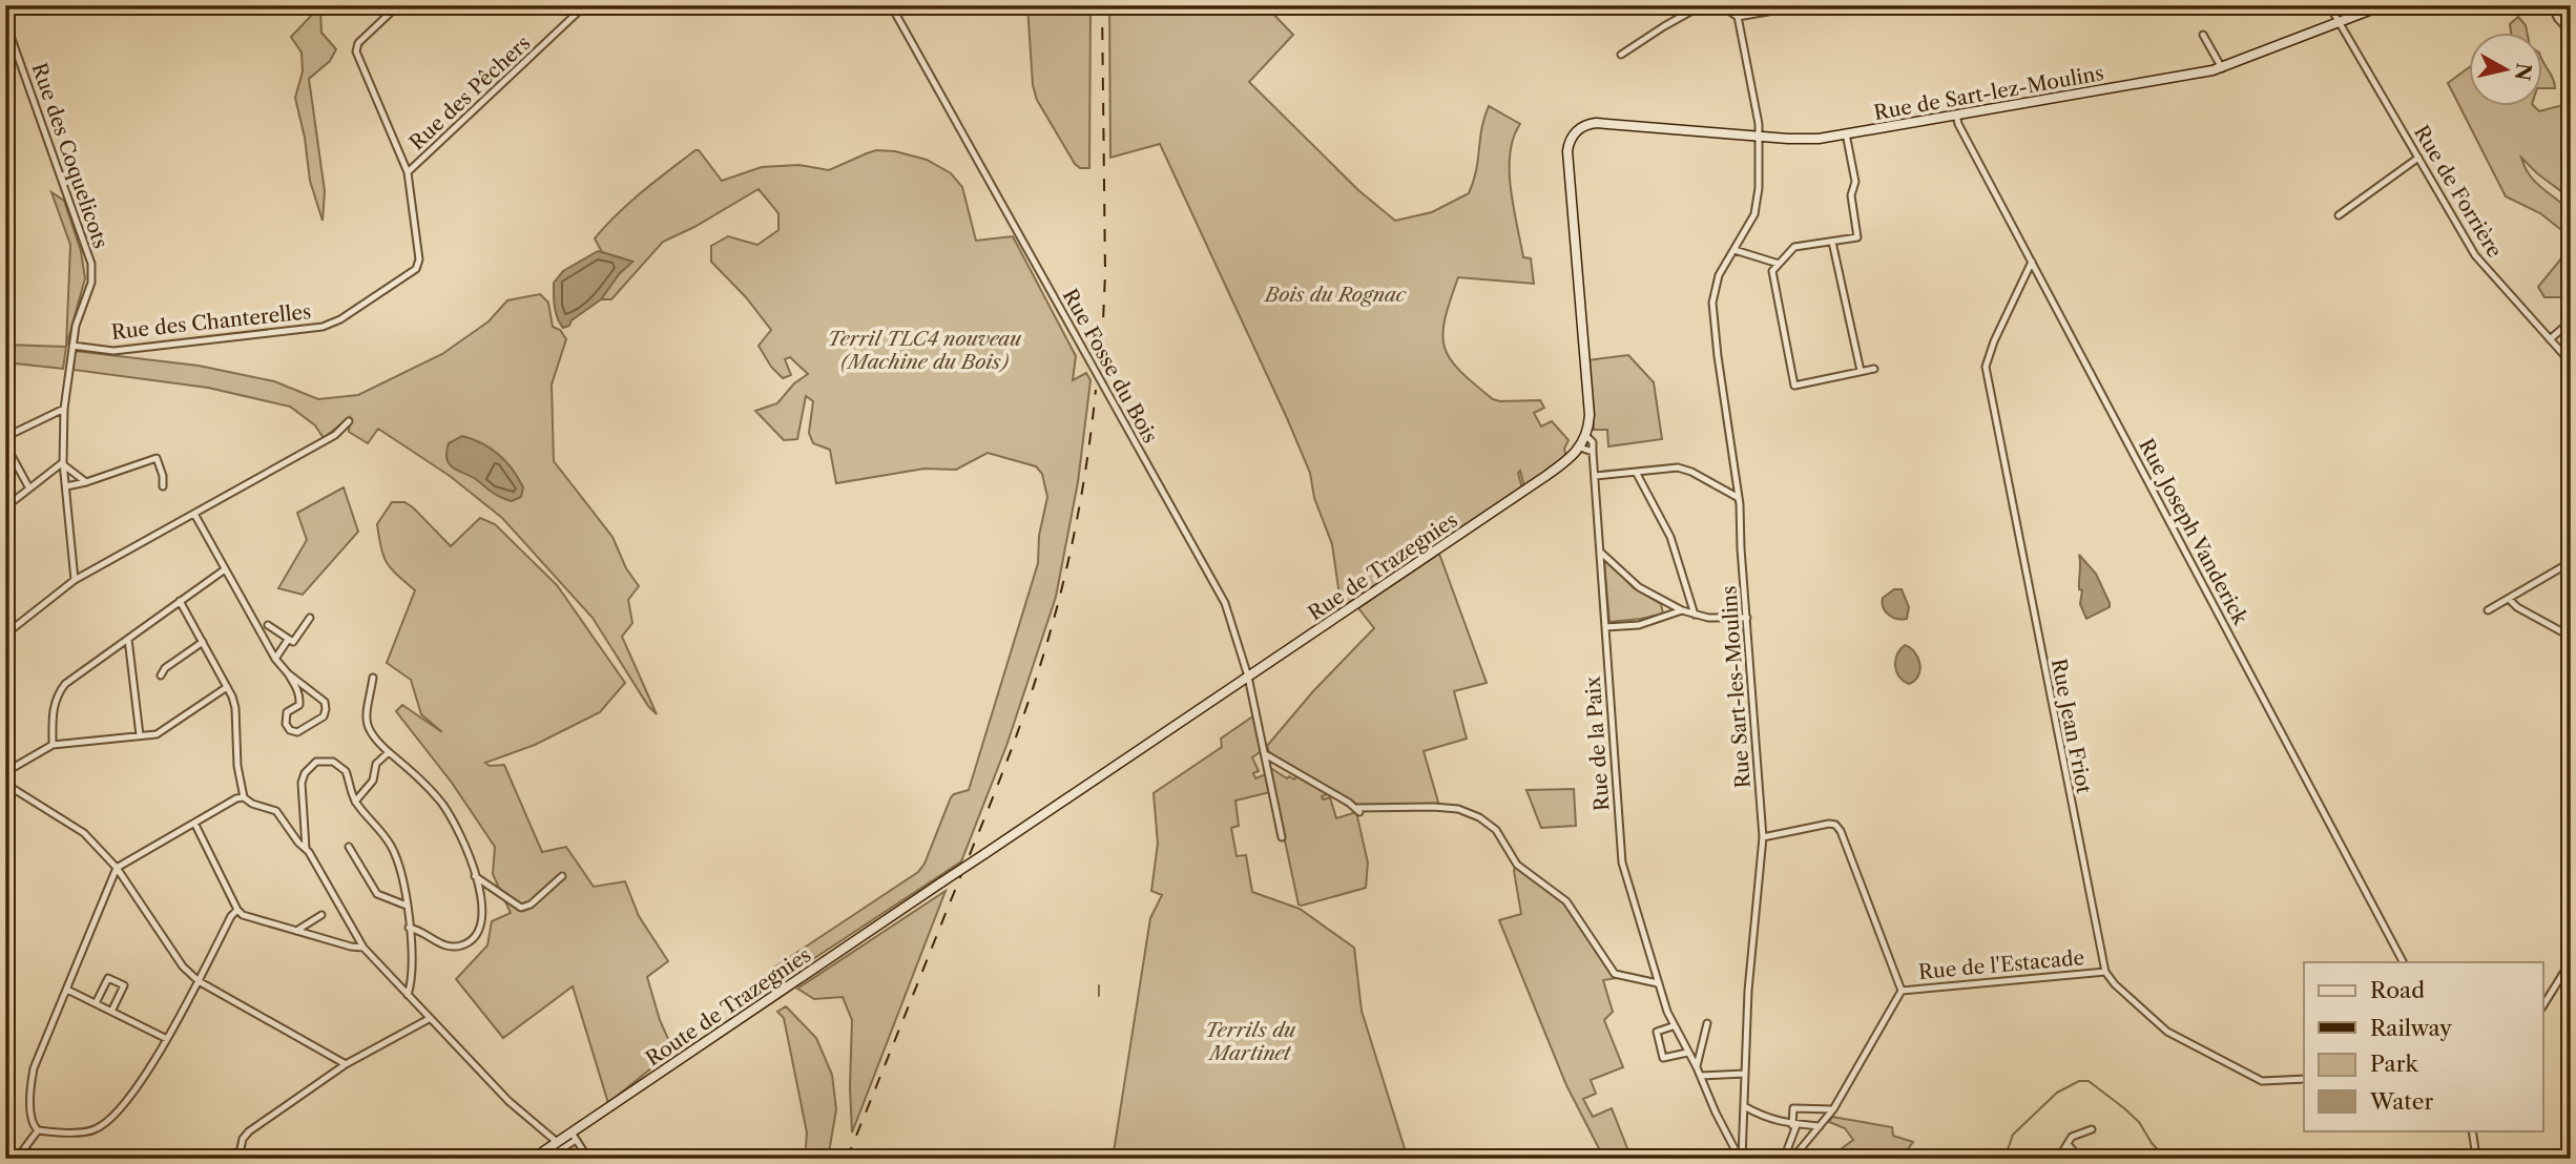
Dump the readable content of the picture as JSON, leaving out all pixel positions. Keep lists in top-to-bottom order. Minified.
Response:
{"streets":{"main road":["Rue de Sart-lez-Moulins","Rue de Trazegnies","Route de Trazegnies"],"street":["Rue des Pêchers","Rue des Coquelicots","Rue de Forrière","Rue des Chanterelles","Rue Fosse du Bois","Rue Joseph Vanderick","Rue Sart-les-Moulins","Rue Jean Friot","Rue de la Paix","Rue de l'Estacade"]},"crossings":[["Rue des Pêchers","Rue des Chanterelles"],["Rue de Sart-lez-Moulins","Rue de Forrière"],["Rue de Sart-lez-Moulins","Rue Joseph Vanderick"],["Rue de Sart-lez-Moulins","Rue de Trazegnies"],["Rue de Sart-lez-Moulins","Rue Sart-les-Moulins"],["Rue des Coquelicots","Rue des Chanterelles"],["Rue Fosse du Bois","Rue de Trazegnies"],["Rue Joseph Vanderick","Rue Jean Friot"],["Rue de Trazegnies","Rue de la Paix"],["Rue de Trazegnies","Route de Trazegnies"],["Rue Sart-les-Moulins","Rue de la Paix"],["Rue Jean Friot","Rue de l'Estacade"]],"parks":["Bois du Rognac","Terril TLC4 nouveau (Machine du Bois)","Terrils du Martinet"],"legend":["Road","Railway","Park","Water"],"north":"right"}
